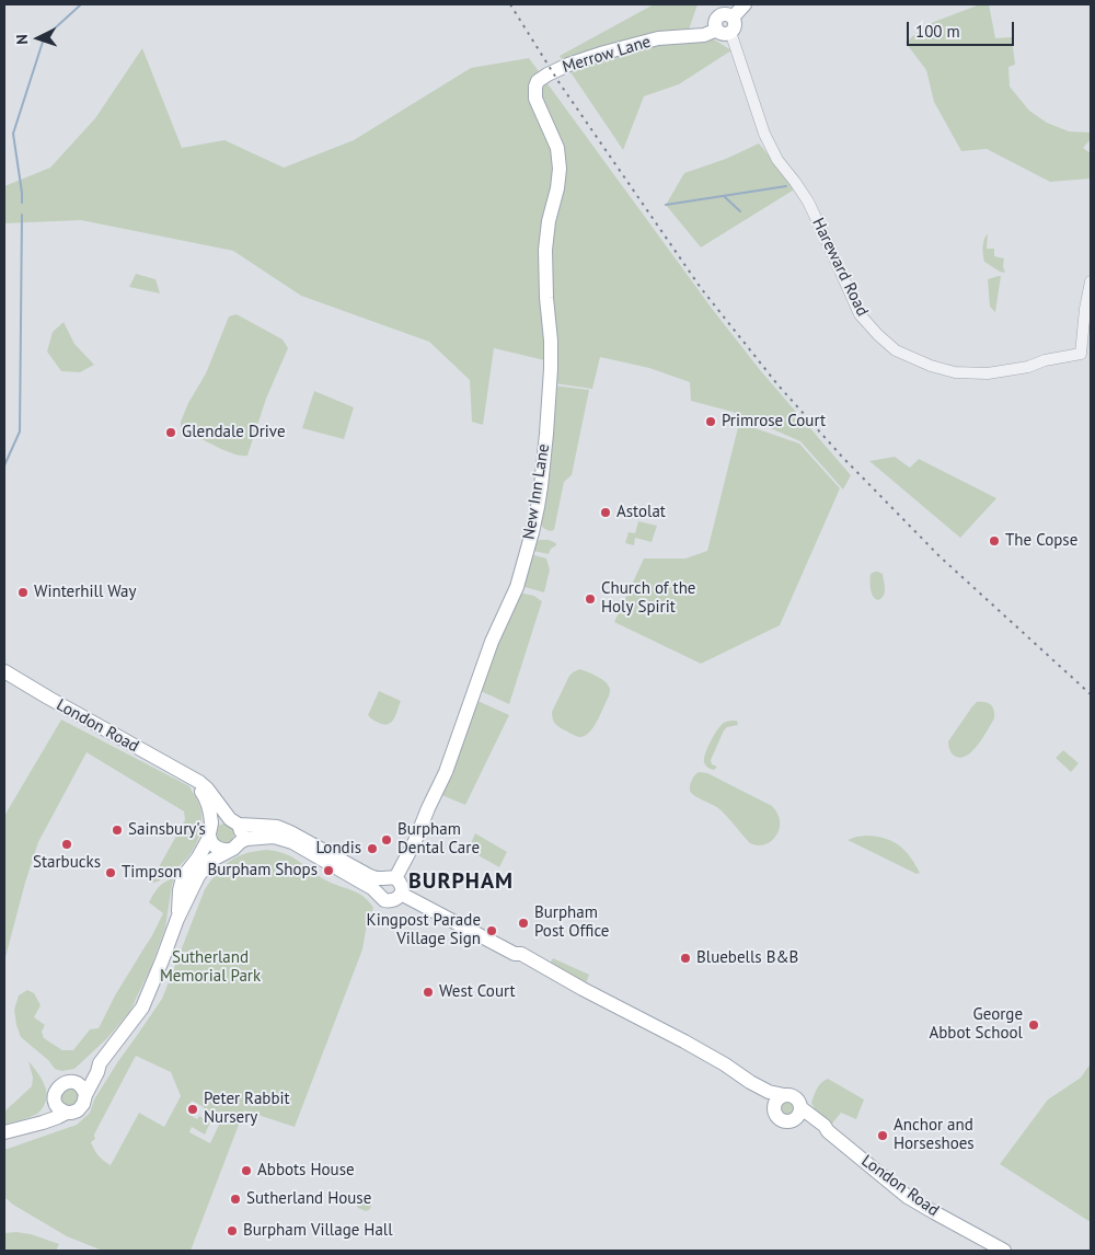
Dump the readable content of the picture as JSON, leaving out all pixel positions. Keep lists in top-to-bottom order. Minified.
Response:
{"streets":{"main road":["Merrow Lane","New Inn Lane","London Road"],"street":["Hareward Road"]},"crossings":[["Merrow Lane","Hareward Road"],["Merrow Lane","New Inn Lane"]],"districts":["BURPHAM"],"parks":["Sutherland Memorial Park"],"places":["Primrose Court","Glendale Drive","Astolat","The Copse","Winterhill Way","Church of the Holy Spirit","Sainsbury's","Burpham Dental Care","Starbucks","Londis","Burpham Shops","Timpson","Burpham Post Office","Kingpost Parade Village Sign","Bluebells B&B","West Court","George Abbot School","Peter Rabbit Nursery","Anchor and Horseshoes","Abbots House","Sutherland House","Burpham Village Hall"],"scale_bar":"100 m","north":"left"}
